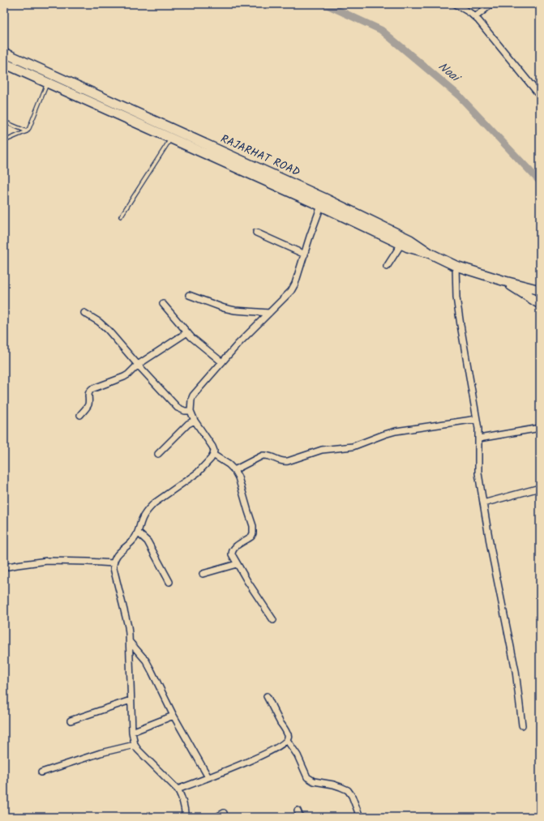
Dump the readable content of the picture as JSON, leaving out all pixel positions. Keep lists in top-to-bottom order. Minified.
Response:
{"streets":{"main road":["RAJARHAT ROAD"]},"water":["Noai"]}
